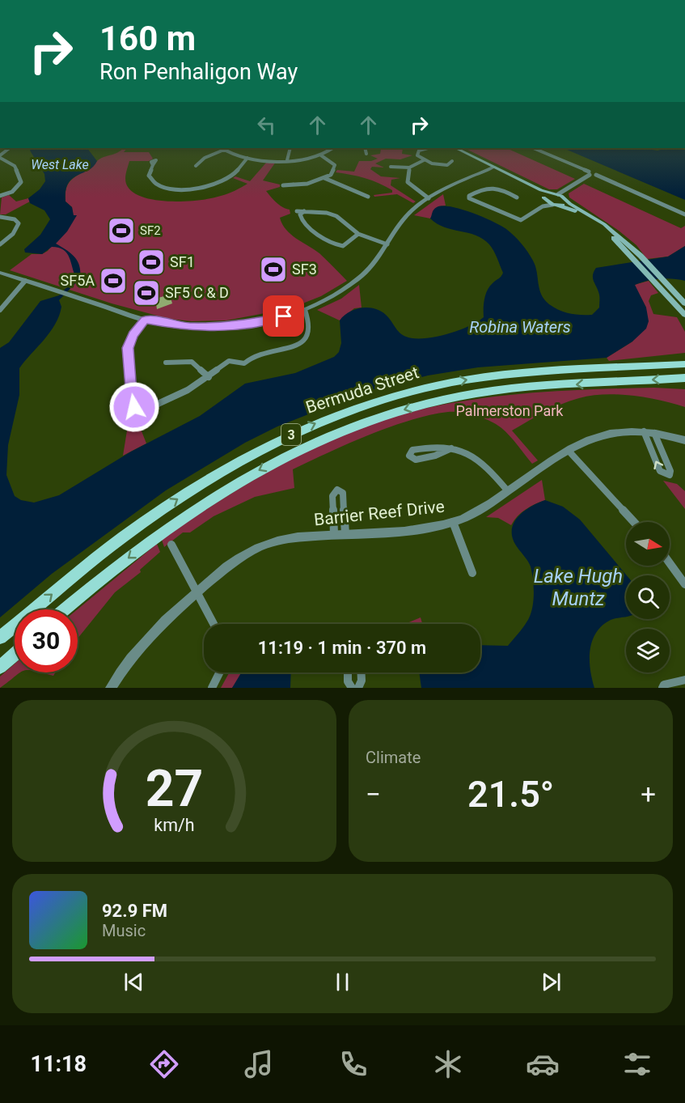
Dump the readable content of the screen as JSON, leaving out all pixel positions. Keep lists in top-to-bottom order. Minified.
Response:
{"streets":{"main road":["Bermuda Street","3"],"street":["Barrier Reef Drive"]},"water":["West Lake","Robina Waters","Lake Hugh Muntz"],"parks":["Palmerston Park"],"places":{"sports":["SF2","SF1","SF3","SF5A","SF5 C & D"]},"north":"right","page":{"turn":["160 m","Ron Penhaligon Way"],"limit":"30","trip":"11:19 · 1 min · 370 m","tile":"Climate","heat":["−","21.5°","+"],"song":["92.9 FM","Music"],"tabs":"11:18","gauge":["27","km/h"]}}
